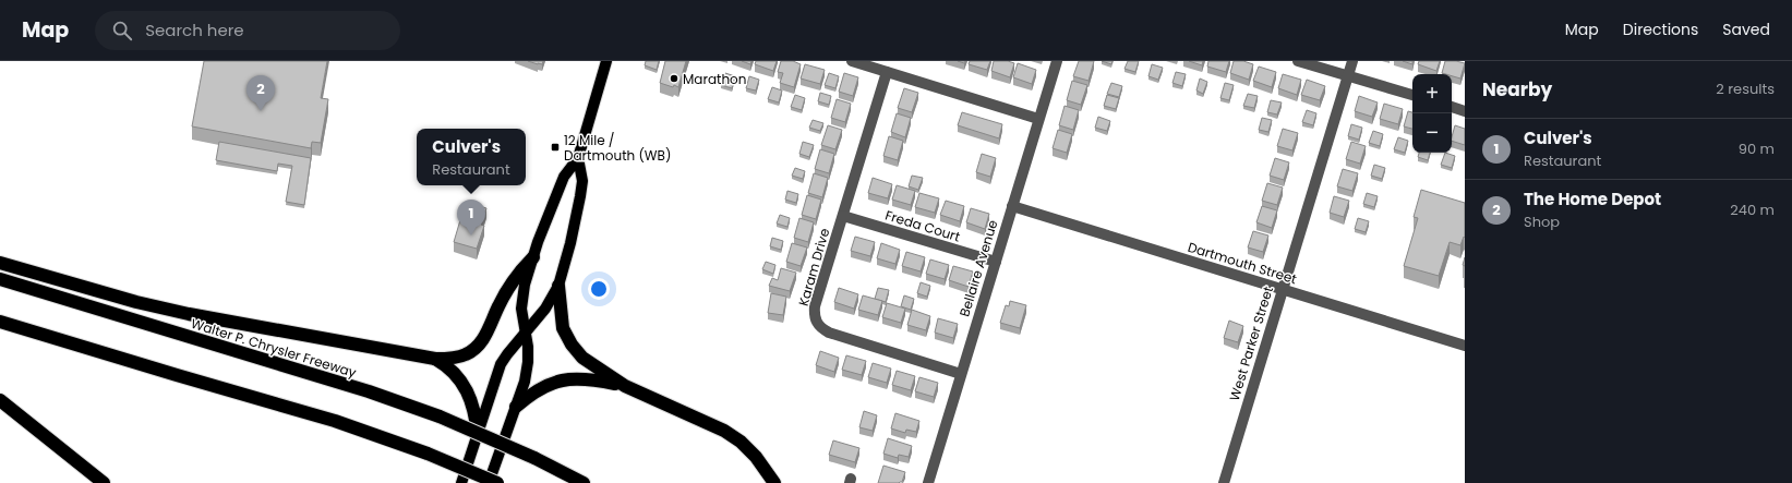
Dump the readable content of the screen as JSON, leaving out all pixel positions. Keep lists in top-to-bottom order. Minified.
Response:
{"streets":{"highway":["Walter P. Chrysler Freeway"],"street":["Freda Court","Dartmouth Street","Karam Drive","Bellaire Avenue","West Parker Street"]},"crossings":[["Freda Court","Karam Drive"],["Freda Court","Bellaire Avenue"],["Dartmouth Street","Bellaire Avenue"],["Dartmouth Street","West Parker Street"],["Karam Drive","Bellaire Avenue"]],"places":{"other":["Marathon"],"transit":["12 Mile / Dartmouth (WB)"]},"page":{"header":"Map","search":"Search here","nav":["Map","Directions","Saved"],"heading":["Nearby","2 results"],"map_buttons":["+","−"],"pins":["2","1"],"list":[{"mark":"1","name":"Culver's","note":"Restaurant","value":"90 m"},{"mark":"2","name":"The Home Depot","note":"Shop","value":"240 m"}],"popup":["Culver's","Restaurant"]}}
